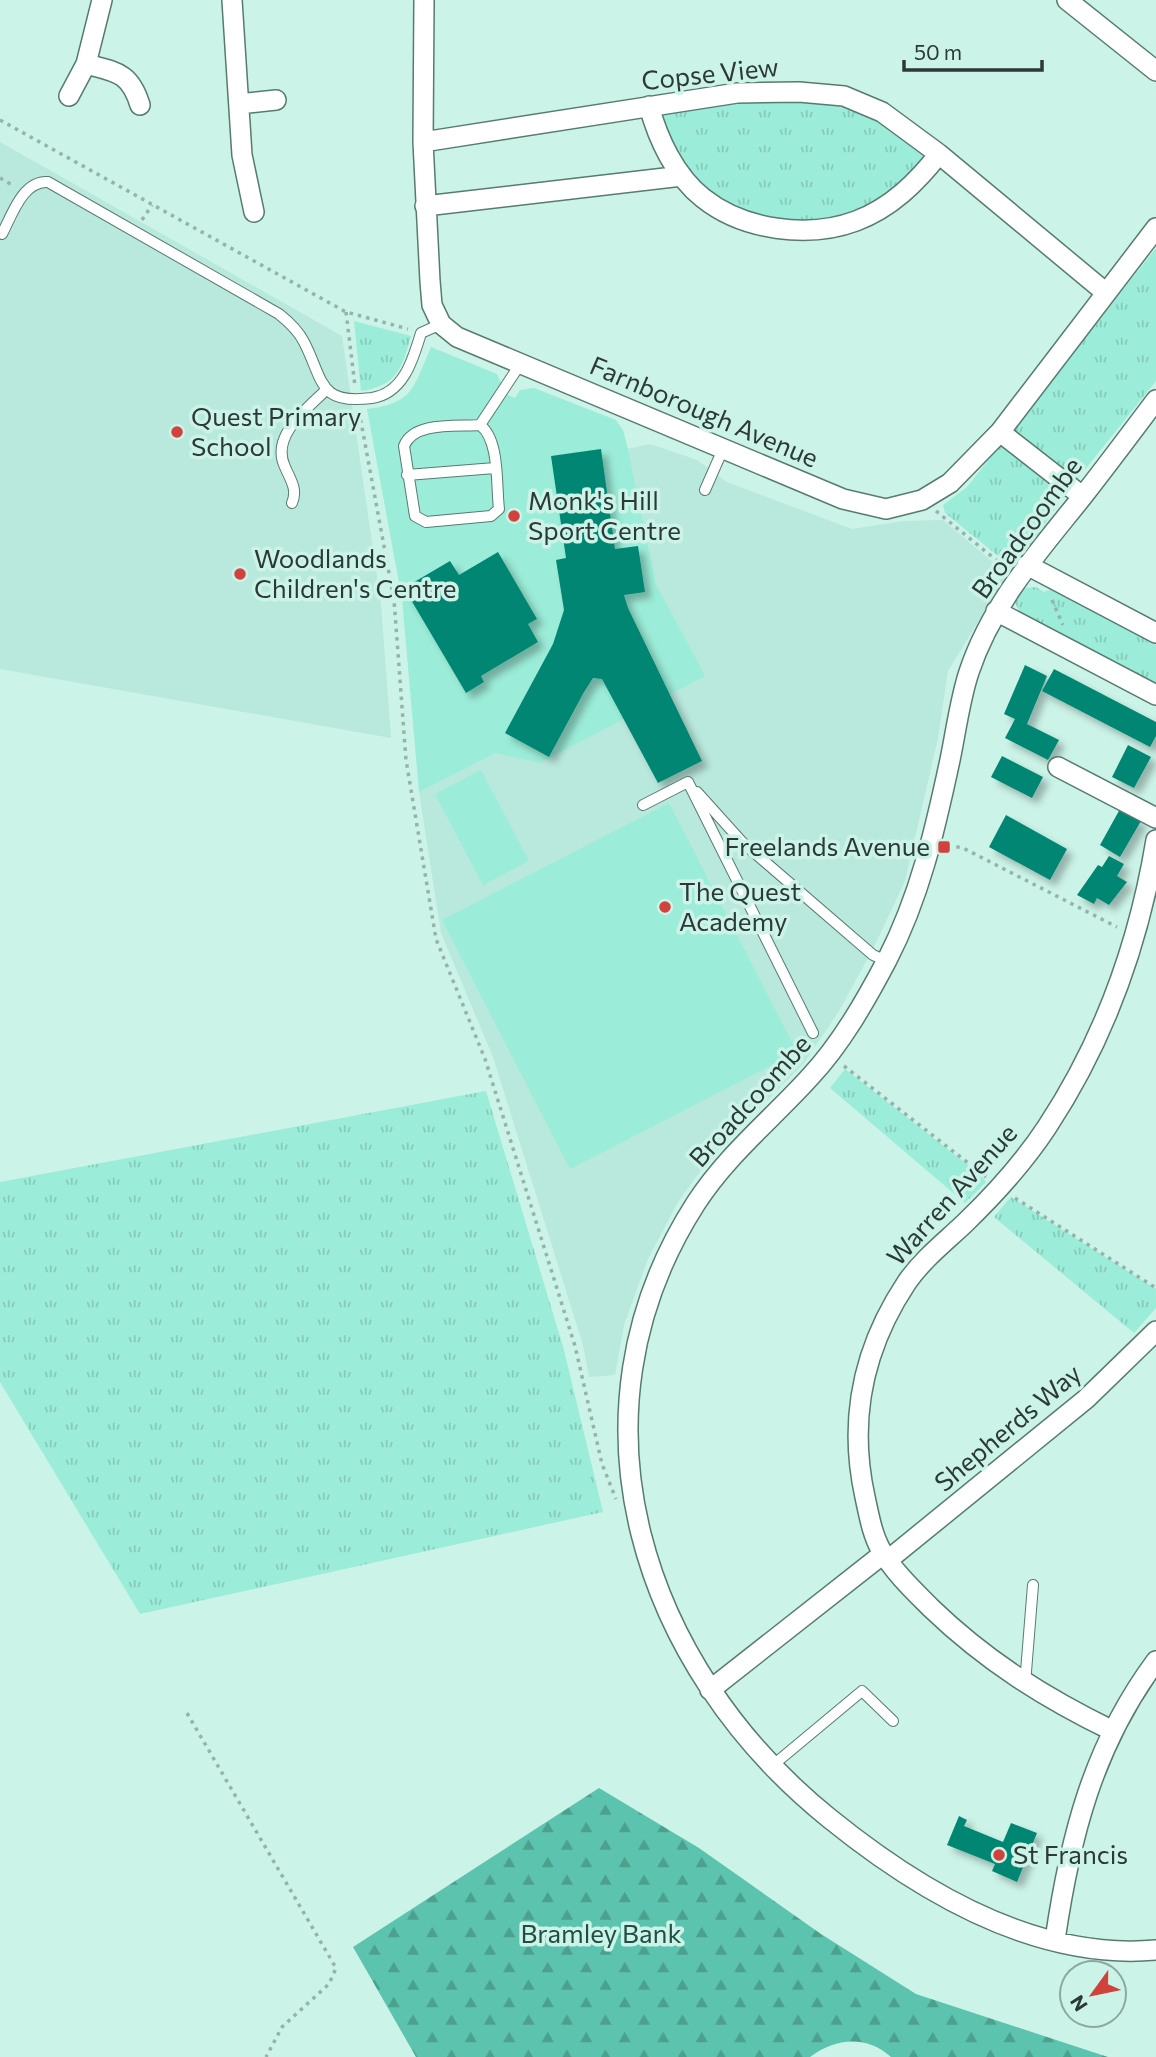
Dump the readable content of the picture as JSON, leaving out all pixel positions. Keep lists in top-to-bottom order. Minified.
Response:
{"streets":{"street":["Copse View","Farnborough Avenue","Broadcoombe","Warren Avenue","Shepherds Way"]},"crossings":[["Copse View","Farnborough Avenue"],["Broadcoombe","Shepherds Way"],["Warren Avenue","Shepherds Way"]],"parks":["Bramley Bank"],"places":{"other":["Quest Primary School","Monk's Hill Sport Centre","Woodlands Children's Centre","The Quest Academy","St Francis"],"transit":["Freelands Avenue"]},"scale_bar":"50 m","north":"bottom left"}
